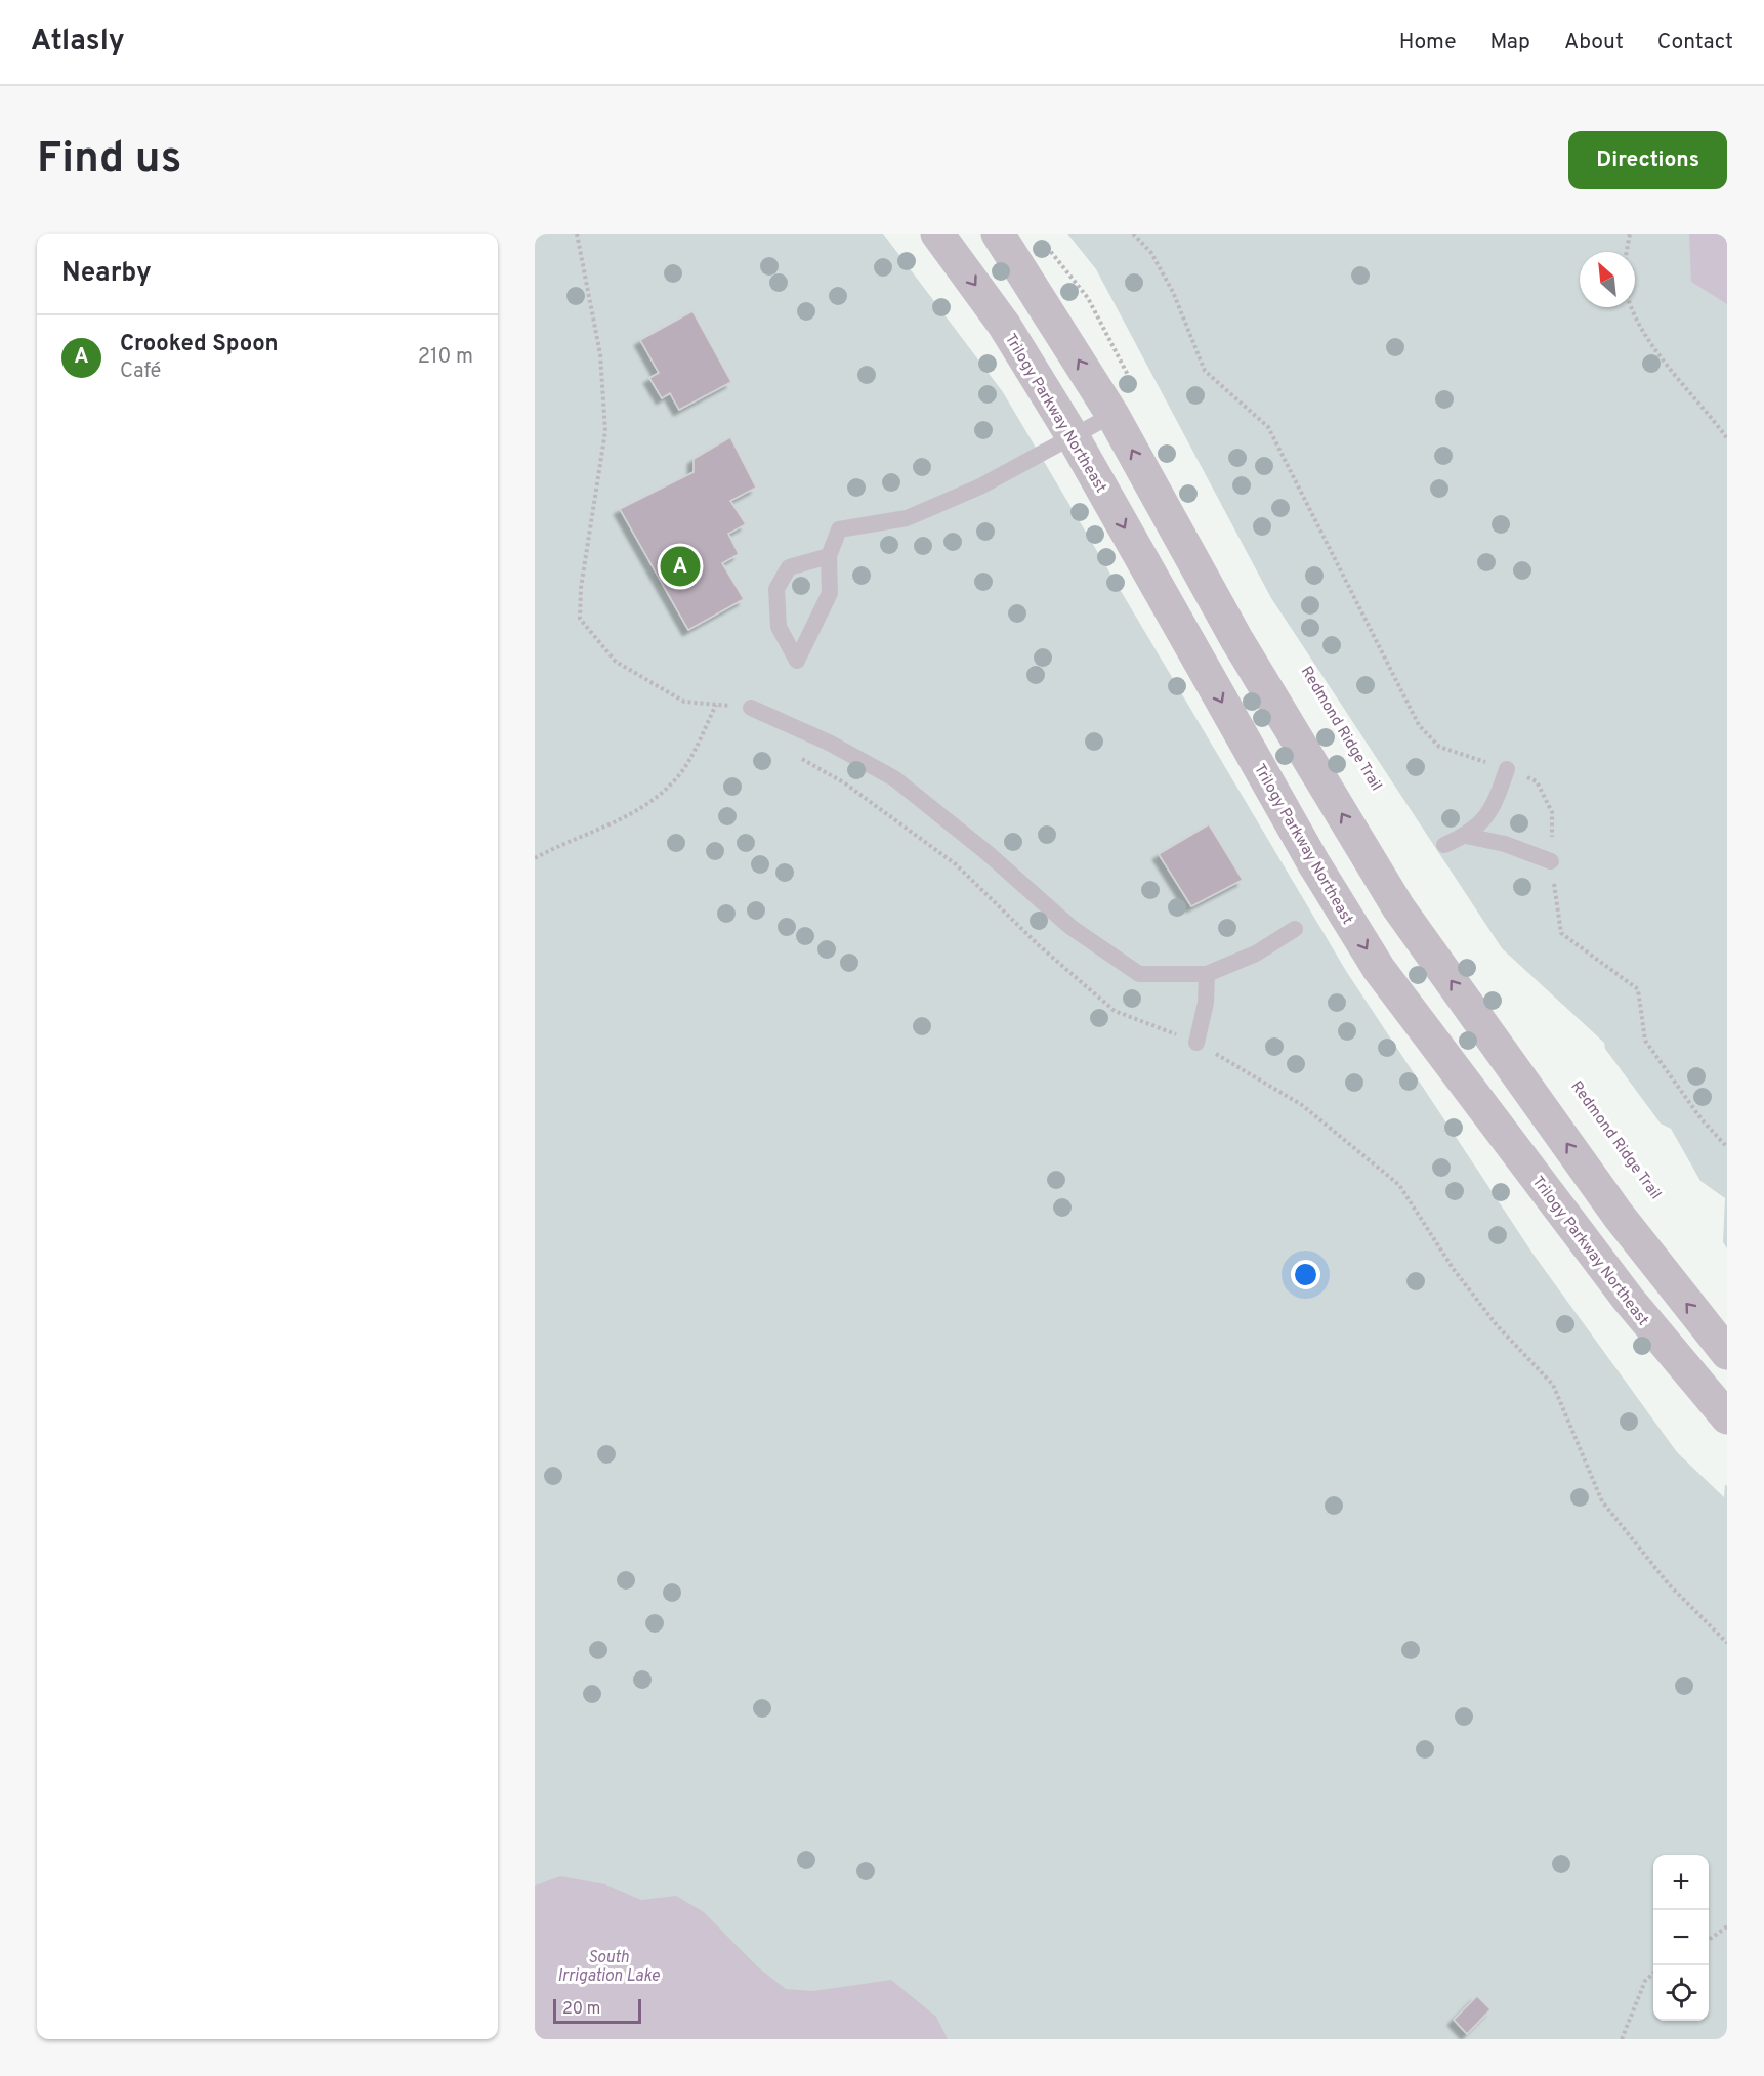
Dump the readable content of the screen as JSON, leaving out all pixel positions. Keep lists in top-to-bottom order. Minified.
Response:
{"streets":{"street":["Trilogy Parkway Northeast"]},"water":["South Irrigation Lake"],"scale_bar":"20 m","north":"top left","page":{"header":"Atlasly","nav":["Home","Map","About","Contact"],"buttons":"Directions","title":"Find us","heading":"Nearby","list":[{"mark":"A","name":"Crooked Spoon","note":"Café","value":"210 m"}],"pins":"A","map_buttons":["+","−"],"scale":"20 m"}}
